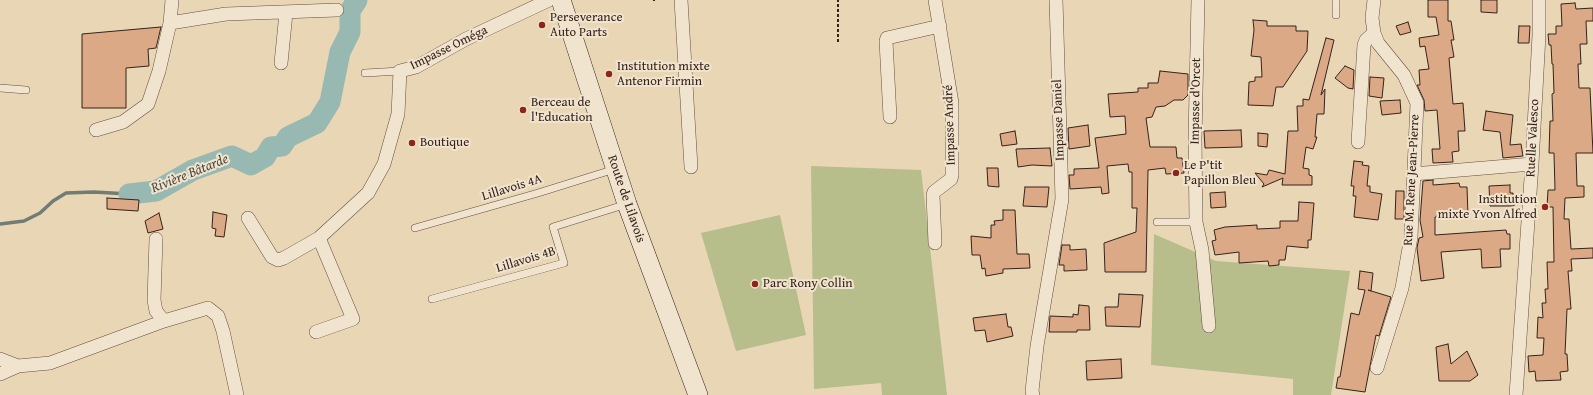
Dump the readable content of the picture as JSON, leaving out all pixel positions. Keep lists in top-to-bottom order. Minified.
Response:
{"streets":{"main road":["Route de Lilavois"],"street":["Impasse Oméga","Impasse d'Orcet","Impasse Daniel","Impasse André","Ruelle Valesco","Rue M. Rene Jean-Pierre"],"lane":["Lillavois 4A","Lillavois 4B"]},"crossings":[["Lillavois 4A","Route de Lilavois"],["Route de Lilavois","Lillavois 4B"]],"water":["Rivière Bâtarde"],"places":["Perseverance Auto Parts","Institution mixte Antenor Firmin","Berceau de l'Education","Boutique","Le P'tit Papillon Bleu","Institution mixte Yvon Alfred","Parc Rony Collin"]}
